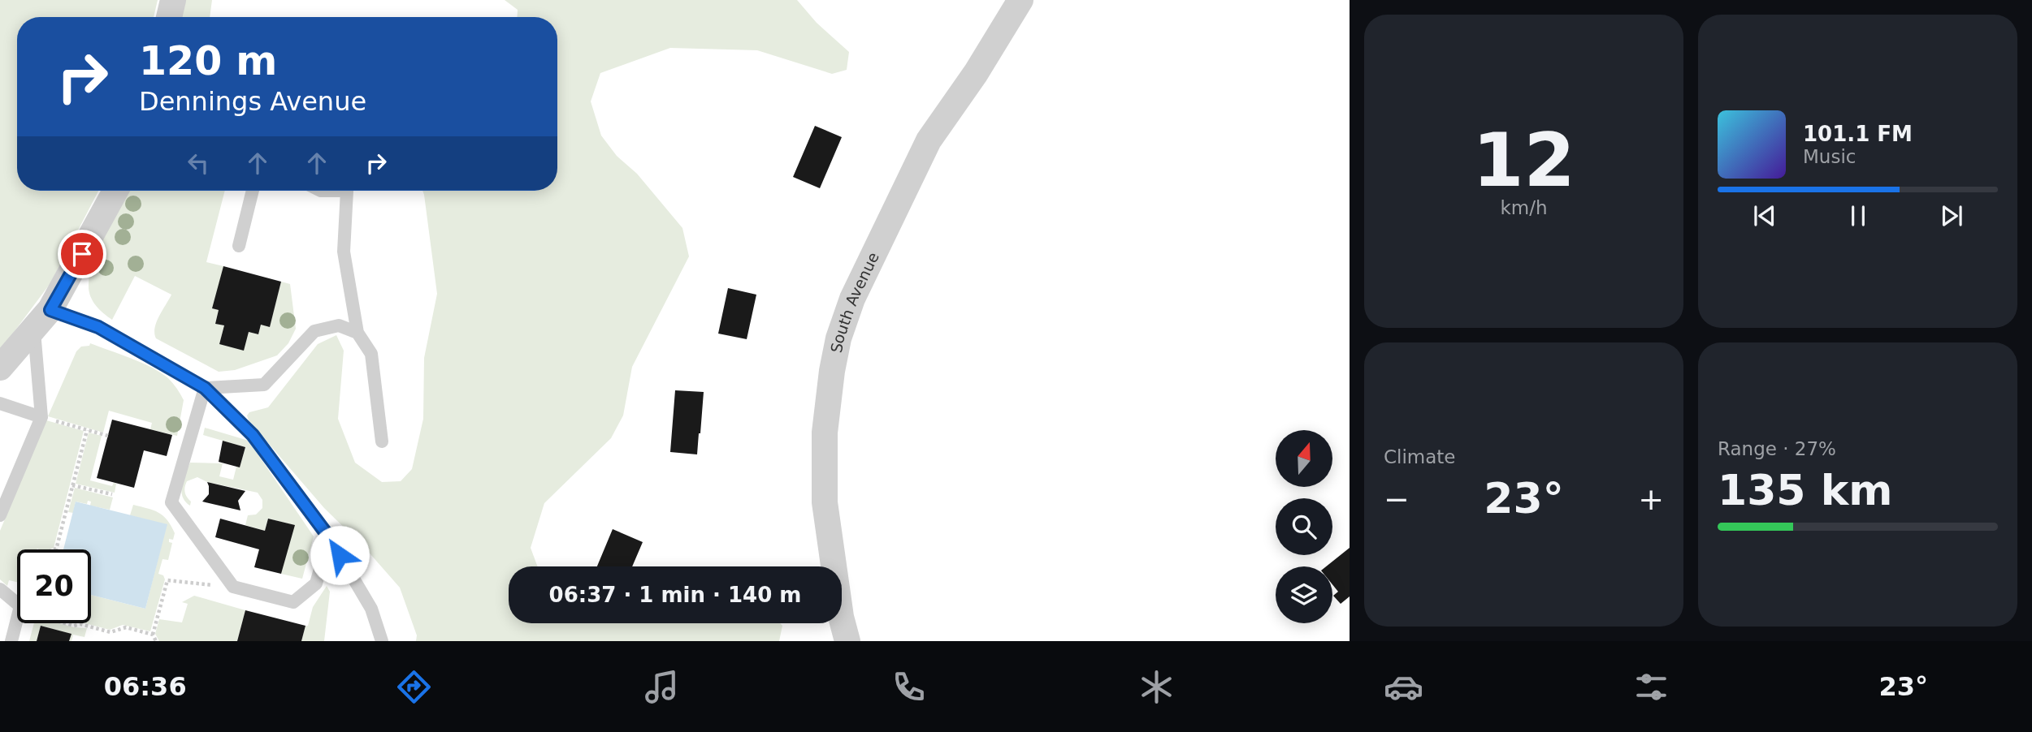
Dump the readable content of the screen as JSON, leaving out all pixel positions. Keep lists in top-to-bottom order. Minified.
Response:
{"streets":{"street":["South Avenue"]},"north":"top","page":{"tile":[["12","km/h"],"Climate",["Range · 27%","135 km"]],"turn":["120 m","Dennings Avenue"],"song":["101.1 FM","Music"],"heat":["−","23°","+"],"limit":"20","trip":"06:37 · 1 min · 140 m","tabs":["06:36","23°"]}}
